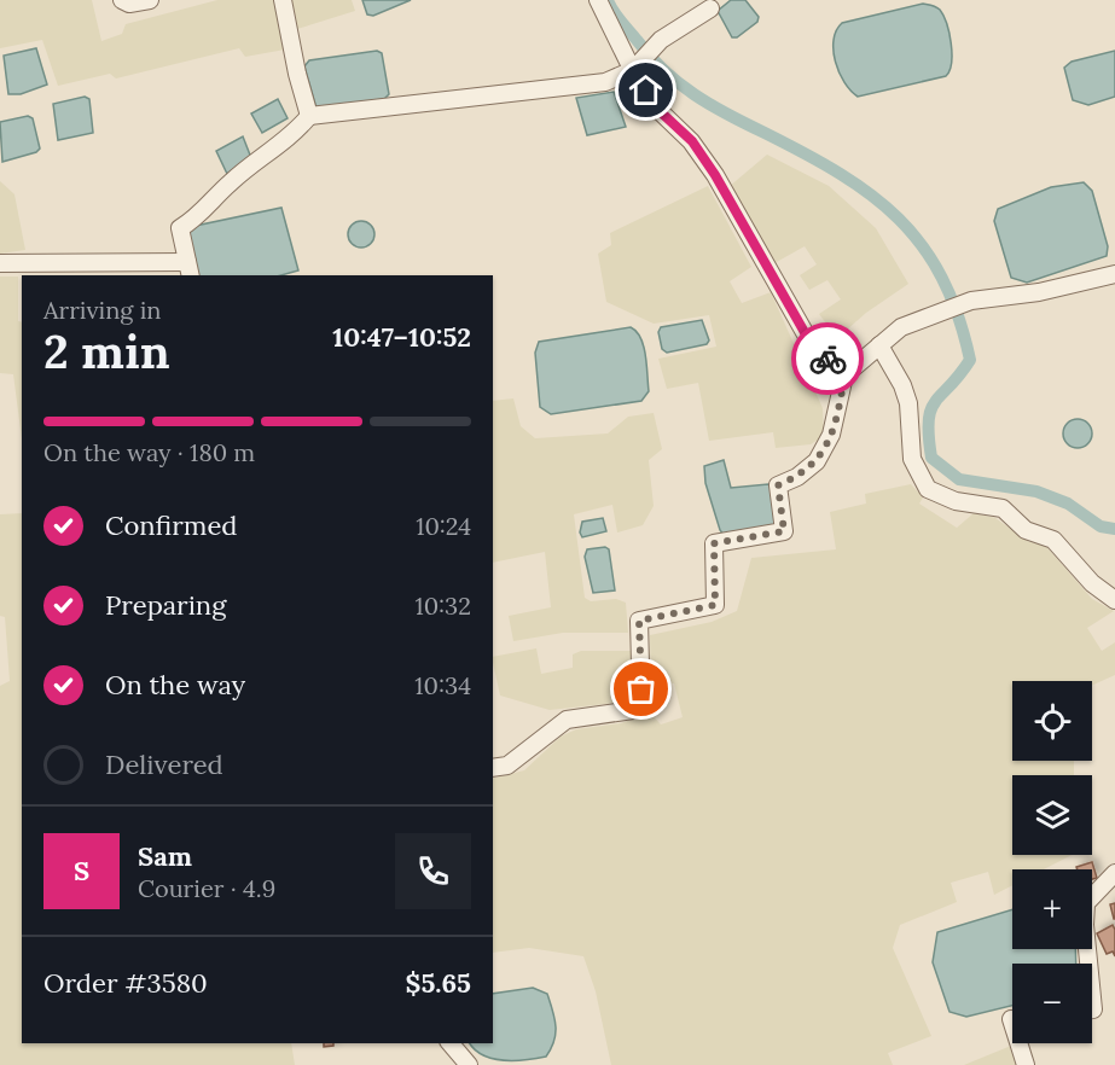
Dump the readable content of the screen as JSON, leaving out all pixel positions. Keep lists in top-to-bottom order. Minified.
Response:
{"page":{"heading":["2 min","Arriving in","10:47–10:52"],"panel":["Sam","Courier · 4.9","Order #3580","$5.65"],"bar":"On the way · 180 m","list":[["Confirmed","10:24"],["Preparing","10:32"],["On the way","10:34"],"Delivered"],"map_buttons":["+","−"],"round":"S"}}
